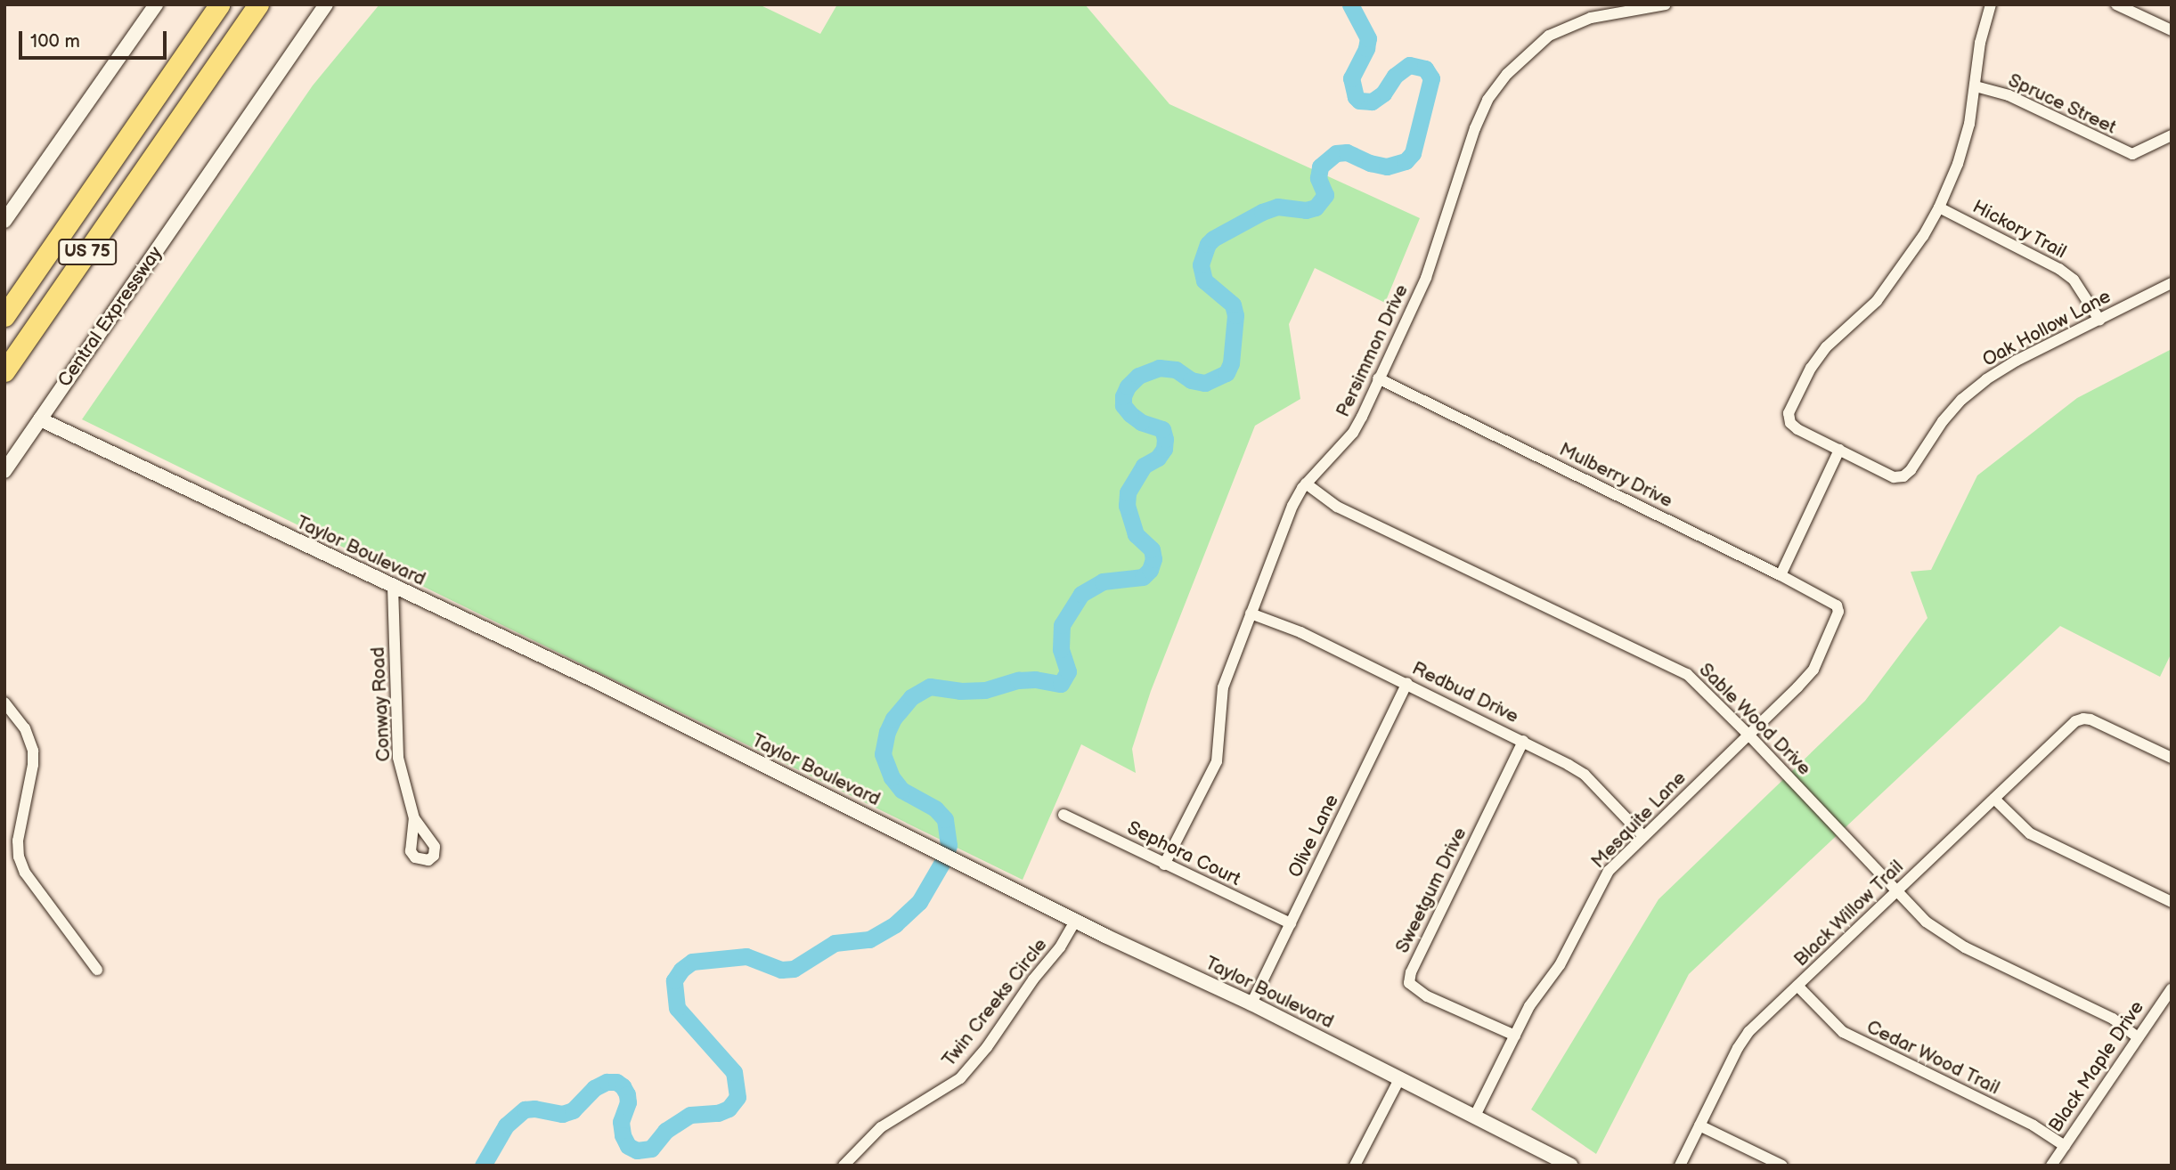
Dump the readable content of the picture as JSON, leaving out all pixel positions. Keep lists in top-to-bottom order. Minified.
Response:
{"streets":{"highway":["US 75"],"street":["Spruce Street","Hickory Trail","Central Expressway","Oak Hollow Lane","Persimmon Drive","Mulberry Drive","Taylor Boulevard","Redbud Drive","Conway Road","Sable Wood Drive","Mesquite Lane","Olive Lane","Sephora Court","Sweetgum Drive","Black Willow Trail","Twin Creeks Circle","Cedar Wood Trail","Black Maple Drive"]},"crossings":[["Hickory Trail","Oak Hollow Lane"],["Central Expressway","Taylor Boulevard"],["Persimmon Drive","Mulberry Drive"],["Persimmon Drive","Redbud Drive"],["Persimmon Drive","Sable Wood Drive"],["Persimmon Drive","Sephora Court"],["Mulberry Drive","Mesquite Lane"],["Taylor Boulevard","Conway Road"],["Taylor Boulevard","Mesquite Lane"],["Taylor Boulevard","Olive Lane"],["Taylor Boulevard","Twin Creeks Circle"],["Redbud Drive","Mesquite Lane"],["Redbud Drive","Olive Lane"],["Redbud Drive","Sweetgum Drive"],["Sable Wood Drive","Mesquite Lane"],["Sable Wood Drive","Black Willow Trail"],["Sable Wood Drive","Black Maple Drive"],["Mesquite Lane","Sweetgum Drive"],["Olive Lane","Sephora Court"],["Black Willow Trail","Cedar Wood Trail"],["Cedar Wood Trail","Black Maple Drive"]],"scale_bar":"100 m"}
